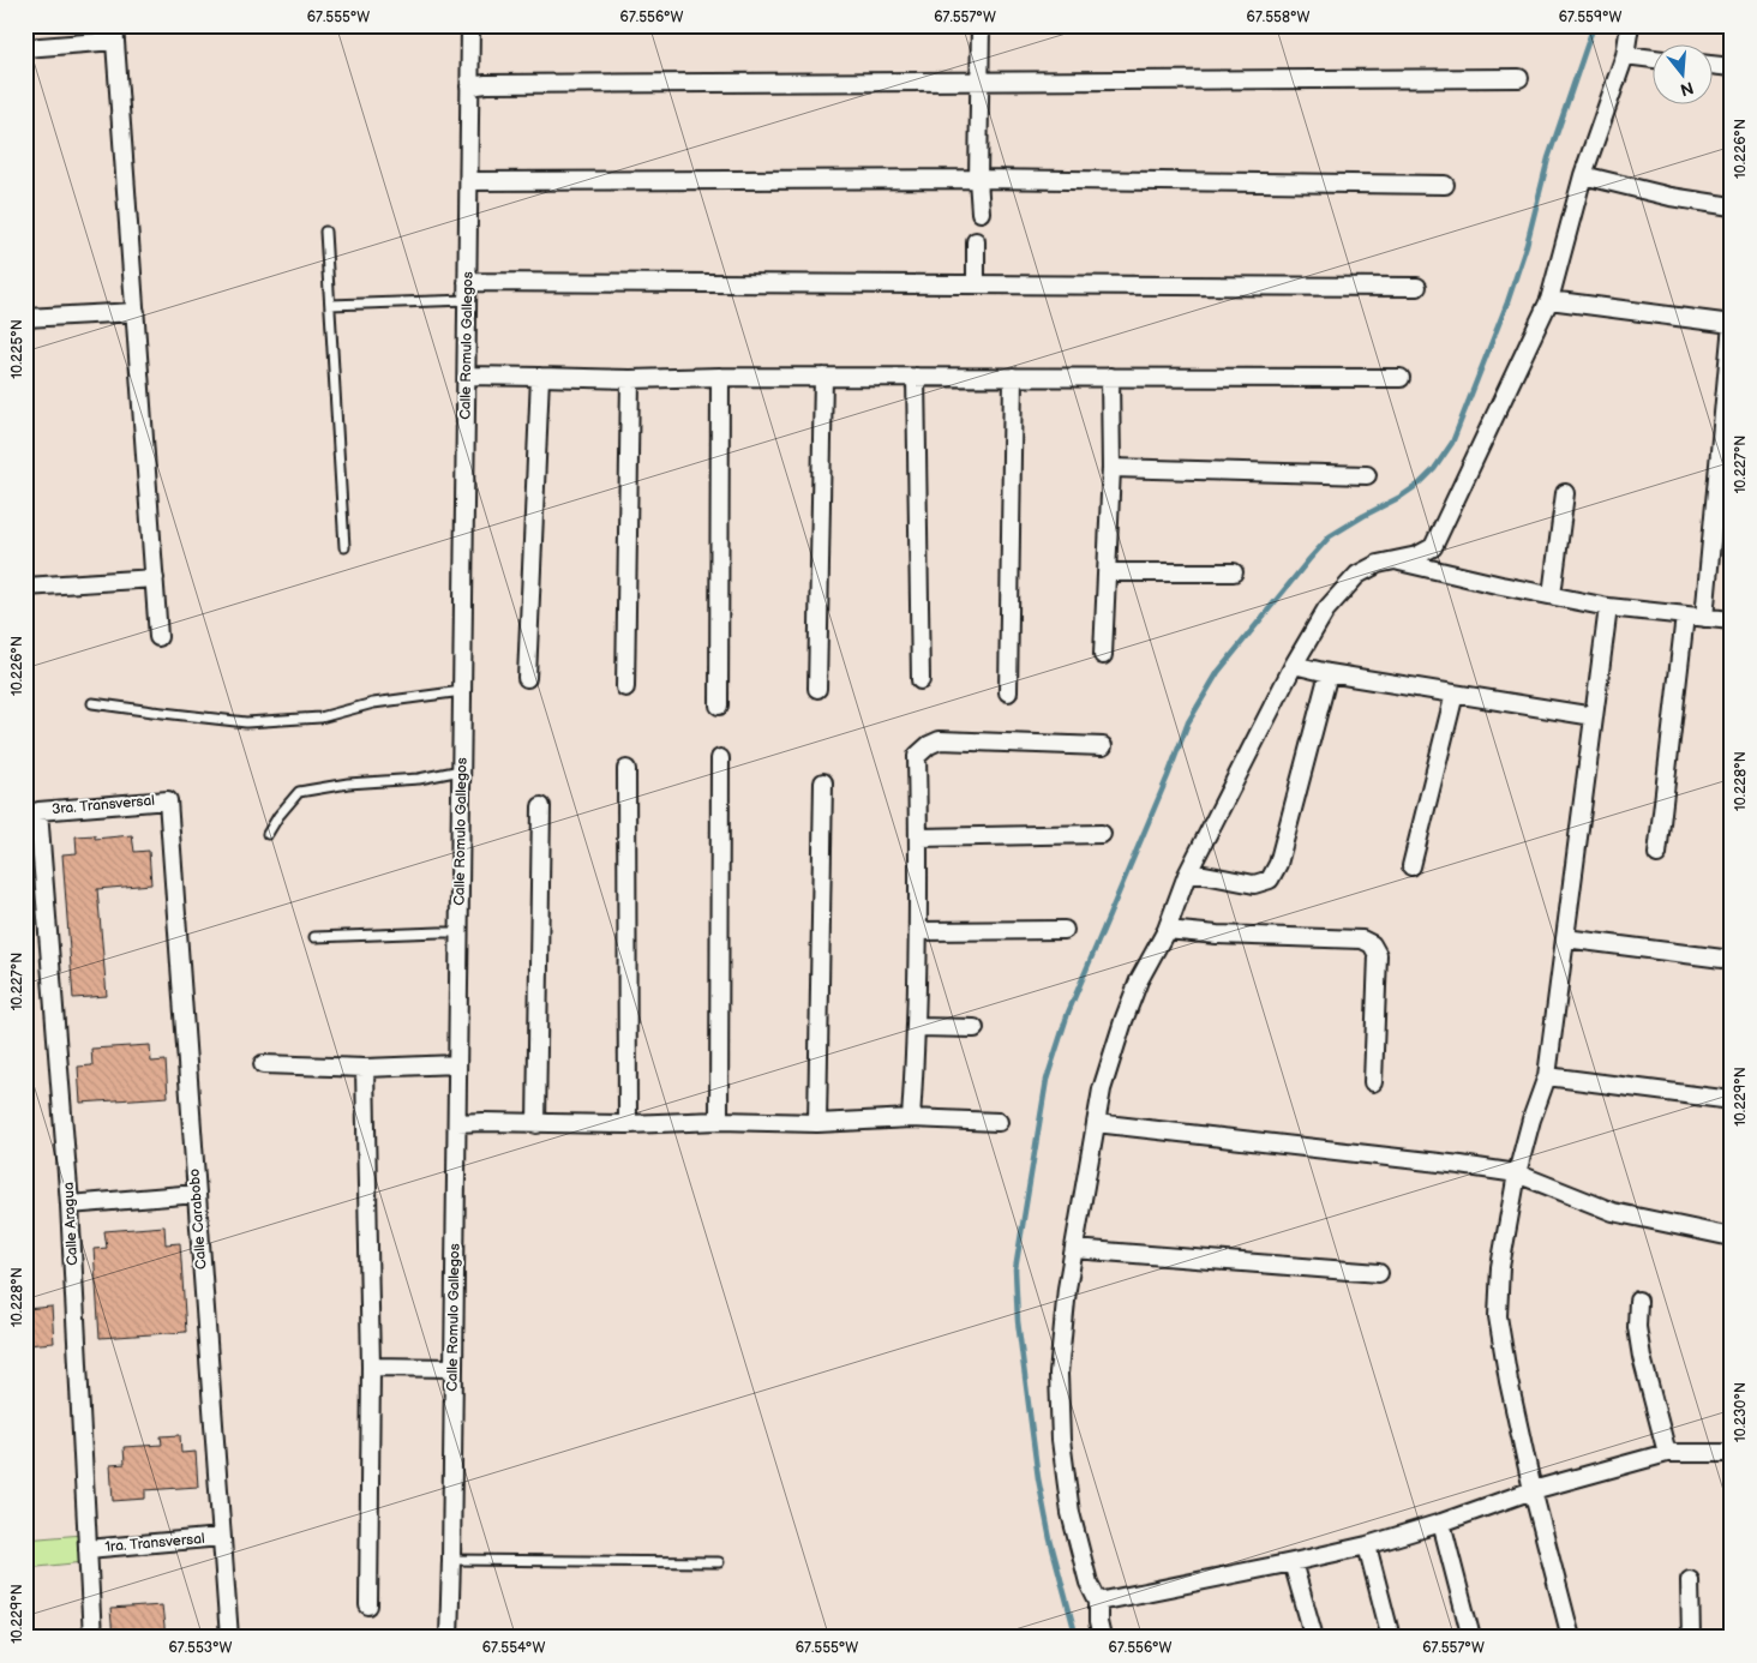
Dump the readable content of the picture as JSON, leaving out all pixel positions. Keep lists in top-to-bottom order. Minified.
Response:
{"streets":{"street":["Calle Romulo Gallegos","3ra. Transversal","Calle Carabobo","Calle Aragua","1ra. Transversal"]},"crossings":[["3ra. Transversal","Calle Carabobo"],["3ra. Transversal","Calle Aragua"],["Calle Carabobo","1ra. Transversal"],["Calle Aragua","1ra. Transversal"]],"north":"bottom","coordinates":["67.555°W","67.556°W","67.557°W","67.558°W","67.559°W","10.226°N","10.225°N","10.227°N","10.228°N","10.229°N","10.230°N","67.553°W","67.554°W"]}
